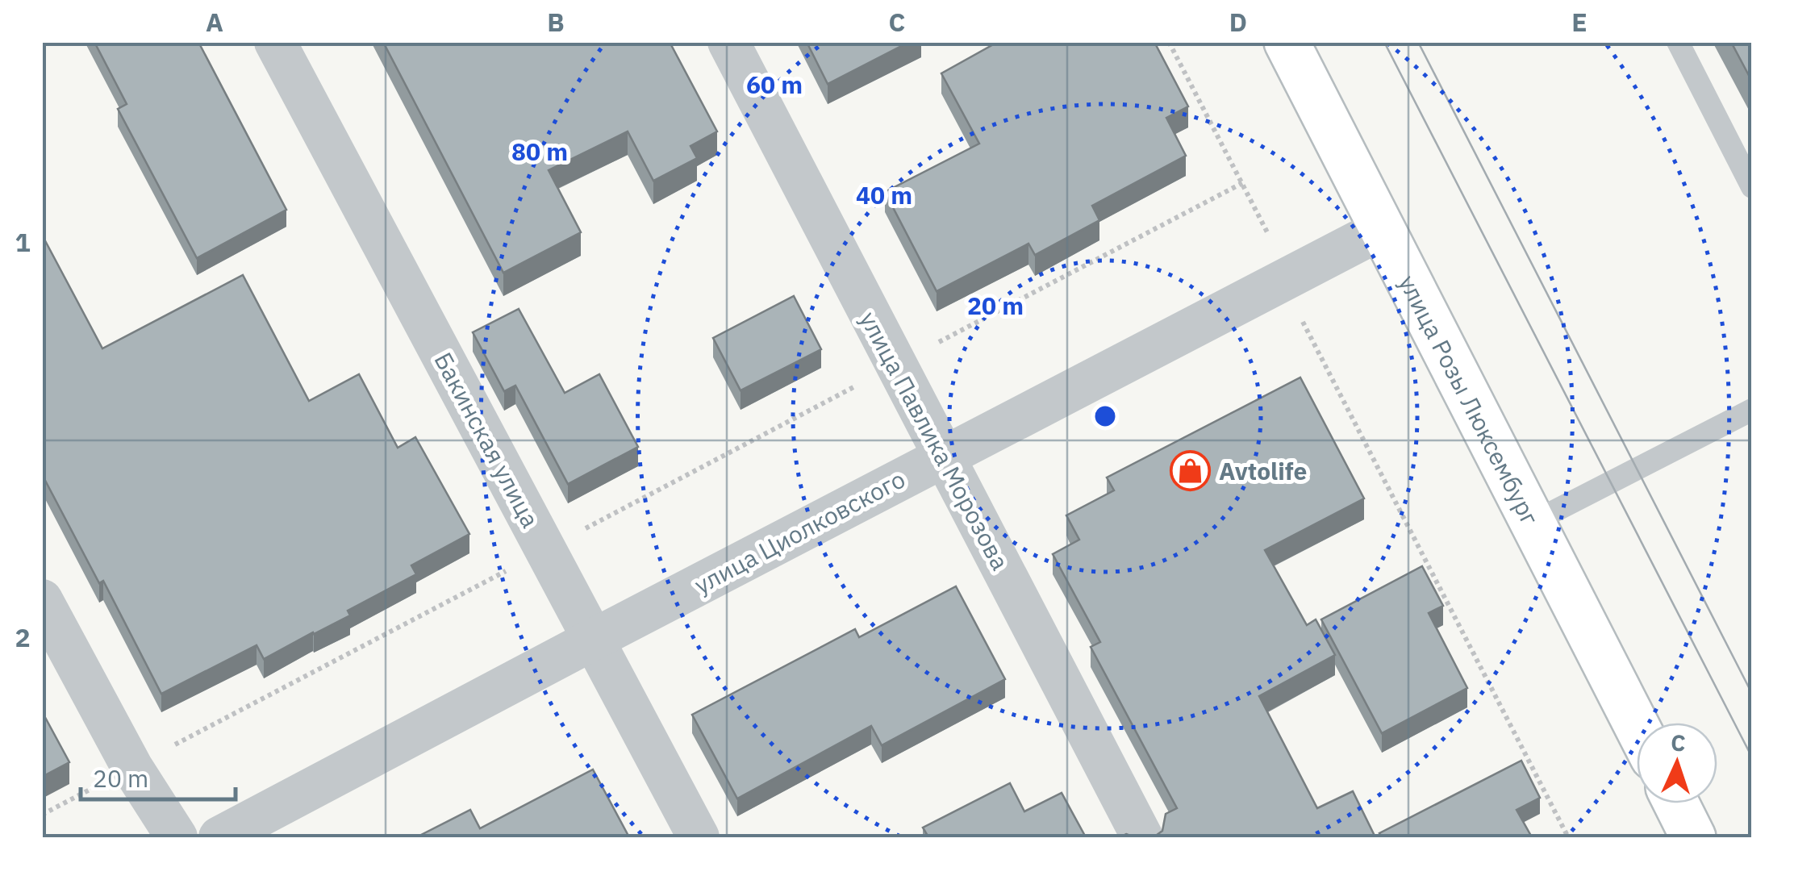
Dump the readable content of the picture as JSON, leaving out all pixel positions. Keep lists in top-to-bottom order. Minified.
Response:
{"streets":{"main road":["улица Розы Люксембург"],"street":["Бакинская улица","улица Павлика Морозова","улица Циолковского"]},"crossings":[["улица Розы Люксембург","улица Циолковского"],["Бакинская улица","улица Циолковского"],["улица Павлика Морозова","улица Циолковского"]],"places":{"shop":["Avtolife"]},"scale_bar":"20 m","north":"top","grid":{"columns":["A","B","C","D","E"],"rows":["1","2"]},"rings":["60 m","80 m","40 m","20 m"]}
